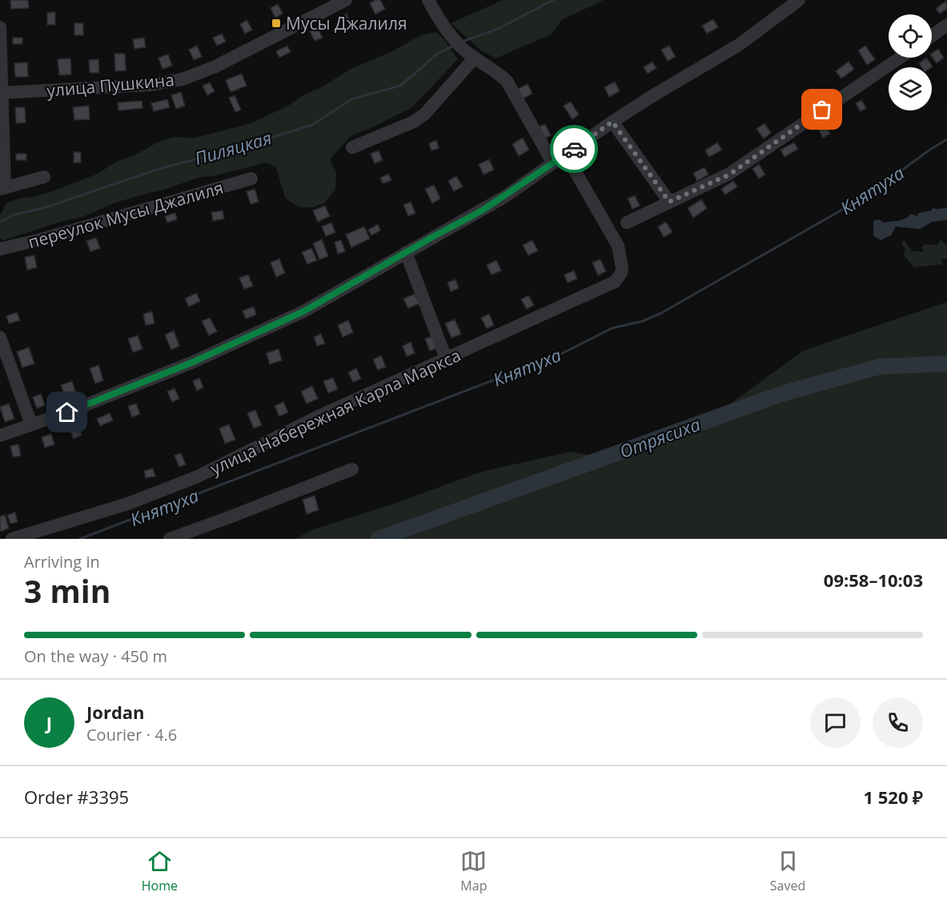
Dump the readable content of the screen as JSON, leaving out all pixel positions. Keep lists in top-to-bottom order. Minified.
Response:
{"streets":{"street":["улица Пушкина","переулок Мусы Джалиля","улица Набережная Карла Маркса"]},"water":["Пиляцкая","Княтуха","Отрясиха"],"places":{"transit":["Мусы Джалиля"]},"page":{"heading":["3 min","Arriving in","09:58–10:03"],"panel":["Jordan","Courier · 4.6","Order #3395","1 520 ₽"],"bar":"On the way · 450 m","round":"J","tabs":["Home","Map","Saved"]}}
